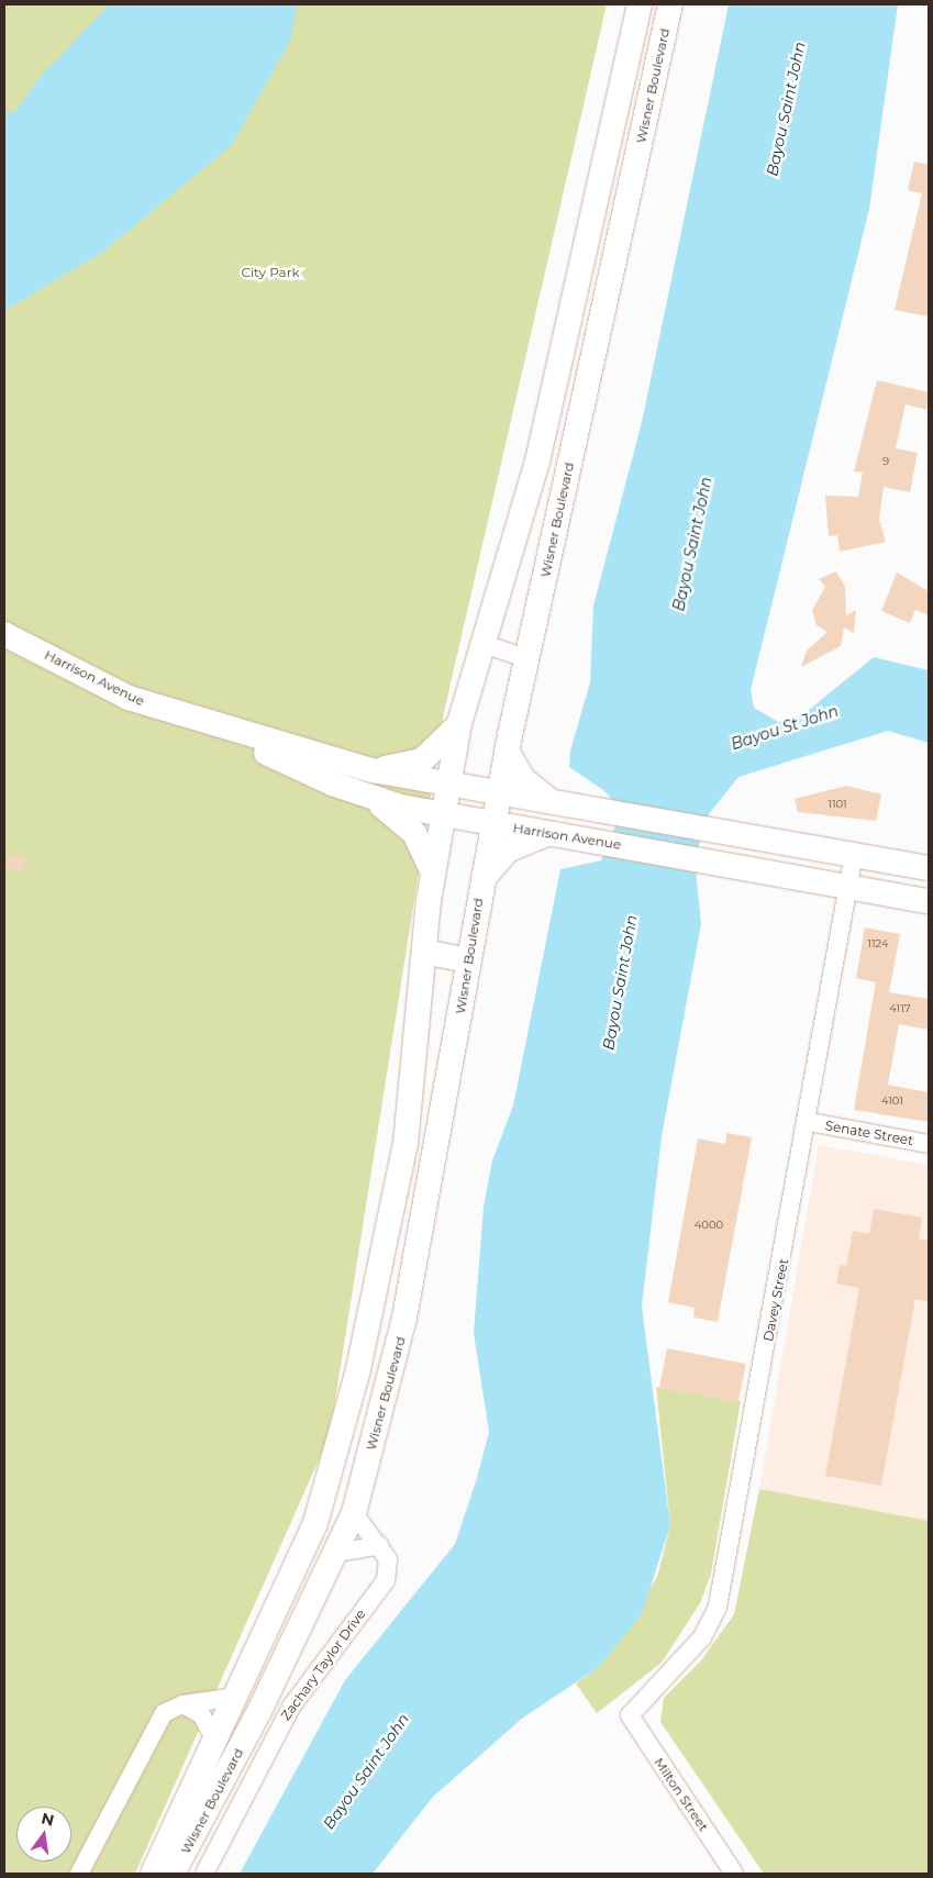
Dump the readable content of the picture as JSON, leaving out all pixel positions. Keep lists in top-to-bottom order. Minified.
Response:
{"streets":{"street":["Wisner Boulevard","Harrison Avenue","Senate Street","Davey Street","Zachary Taylor Drive","Milton Street"]},"crossings":[["Wisner Boulevard","Harrison Avenue"],["Harrison Avenue","Davey Street"],["Senate Street","Davey Street"],["Davey Street","Milton Street"]],"water":["Bayou Saint John","Bayou St John"],"parks":["City Park"],"house_numbers":["9","1101","1124","4117","4101","4000"],"north":"top"}
